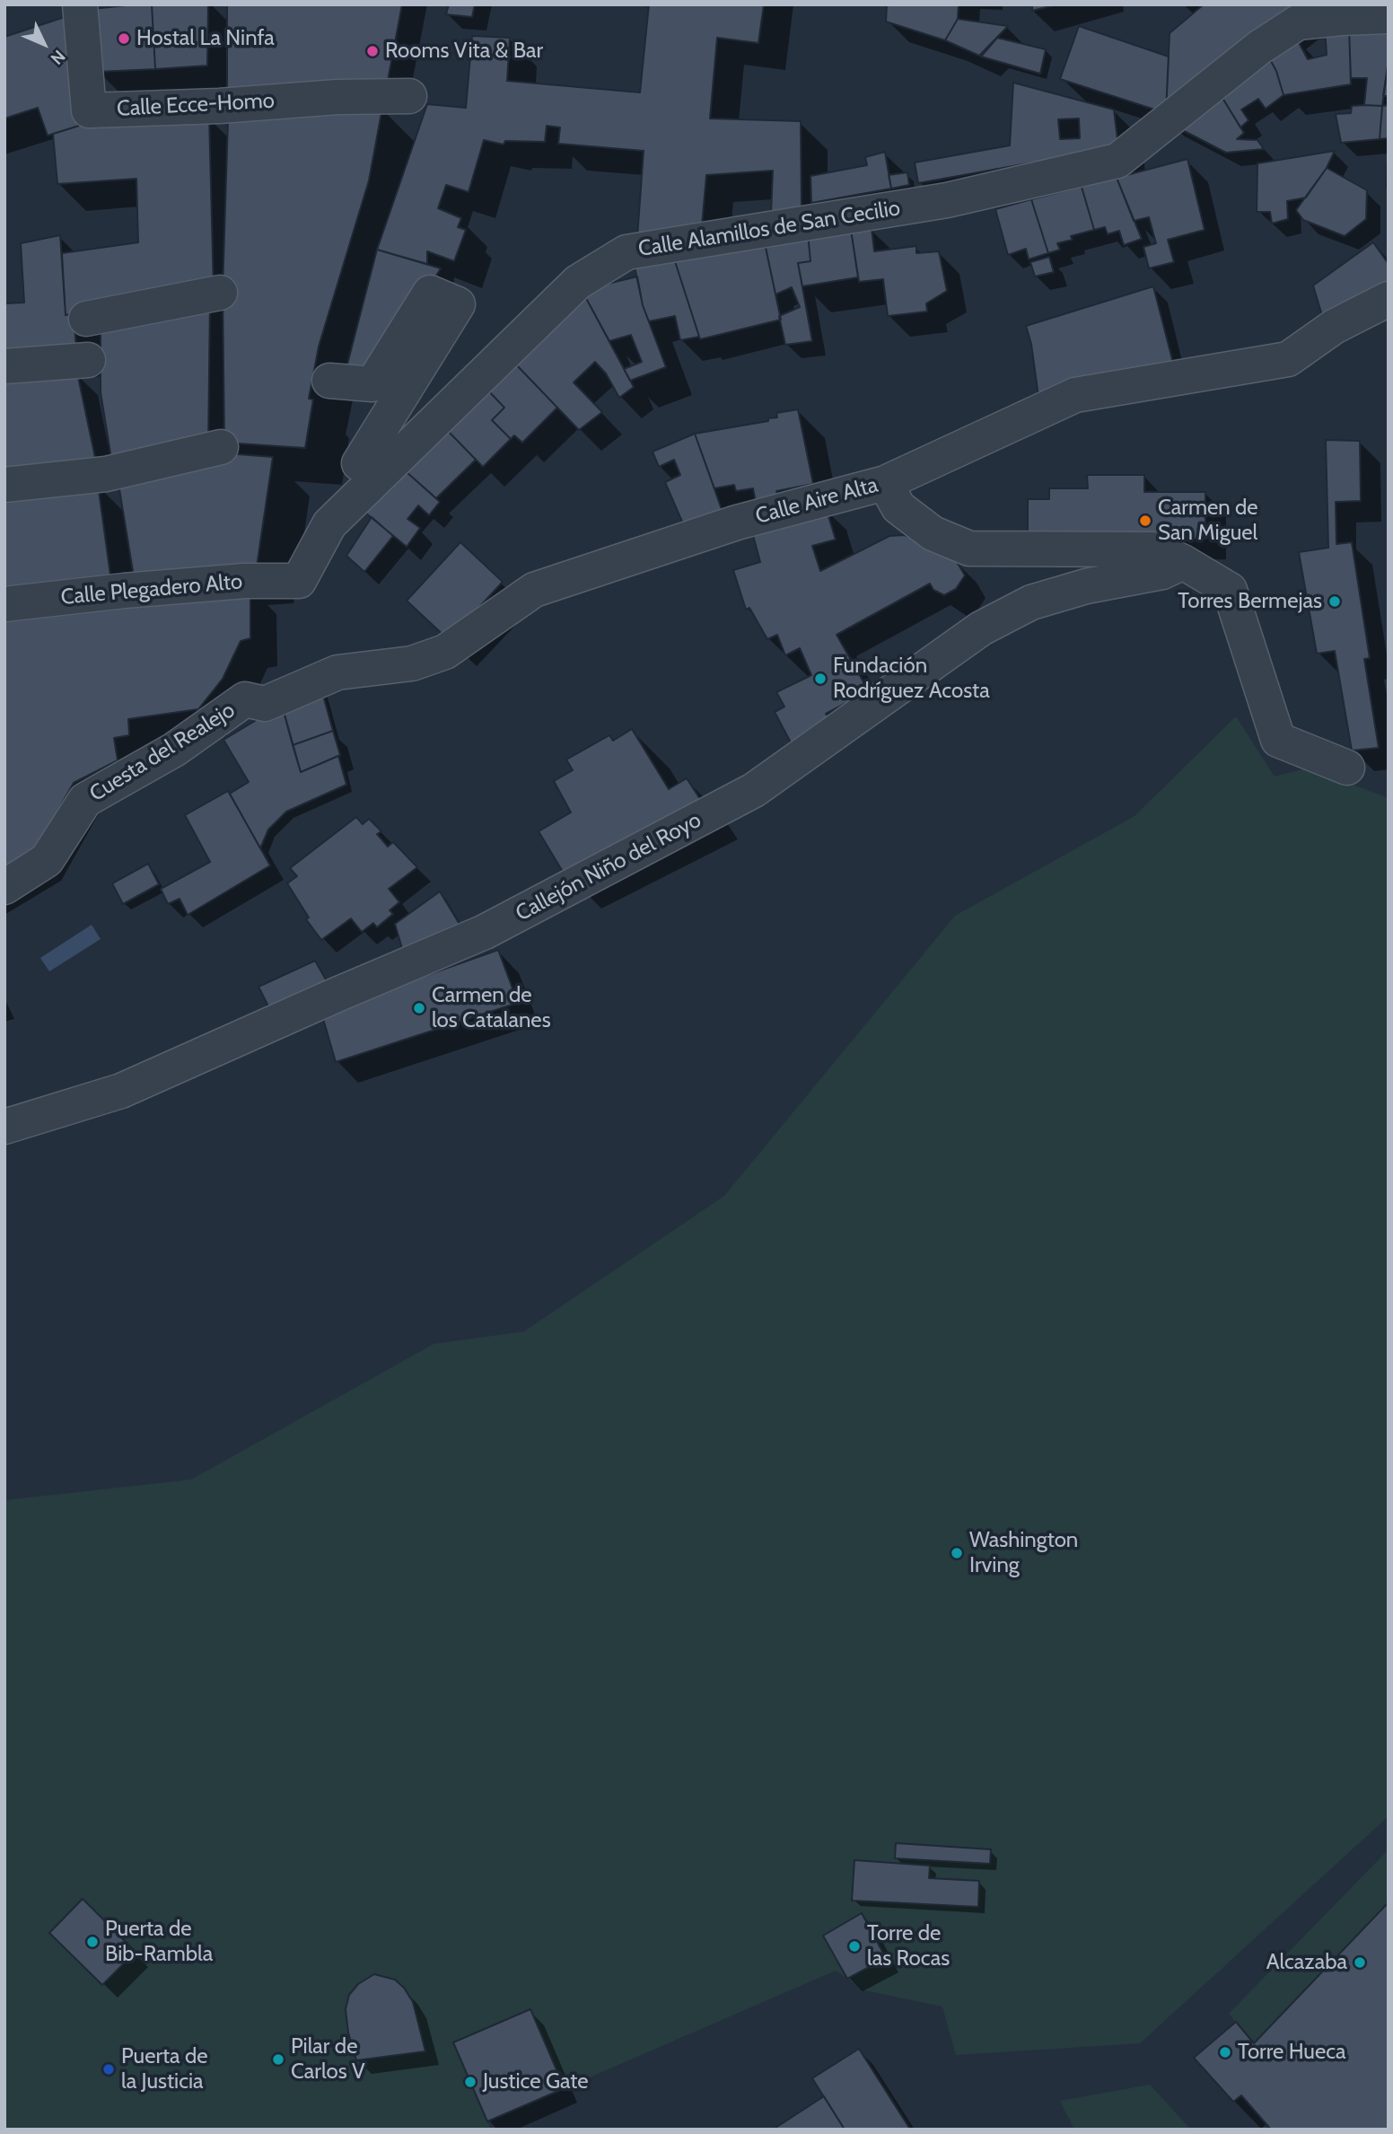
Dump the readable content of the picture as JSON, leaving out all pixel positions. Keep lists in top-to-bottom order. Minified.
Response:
{"streets":{"street":["Calle Ecce-Homo","Calle Alamillos de San Cecilio","Calle Aire Alta","Calle Plegadero Alto","Cuesta del Realejo","Callejón Niño del Royo"]},"crossings":[["Calle Alamillos de San Cecilio","Calle Plegadero Alto"],["Calle Aire Alta","Cuesta del Realejo"]],"places":["Hostal La Ninfa","Rooms Vita & Bar","Carmen de San Miguel","Torres Bermejas","Fundación Rodríguez Acosta","Carmen de los Catalanes","Washington Irving","Puerta de Bib-Rambla","Torre de las Rocas","Alcazaba","Torre Hueca","Pilar de Carlos V","Puerta de la Justicia","Justice Gate"],"north":"bottom right"}
